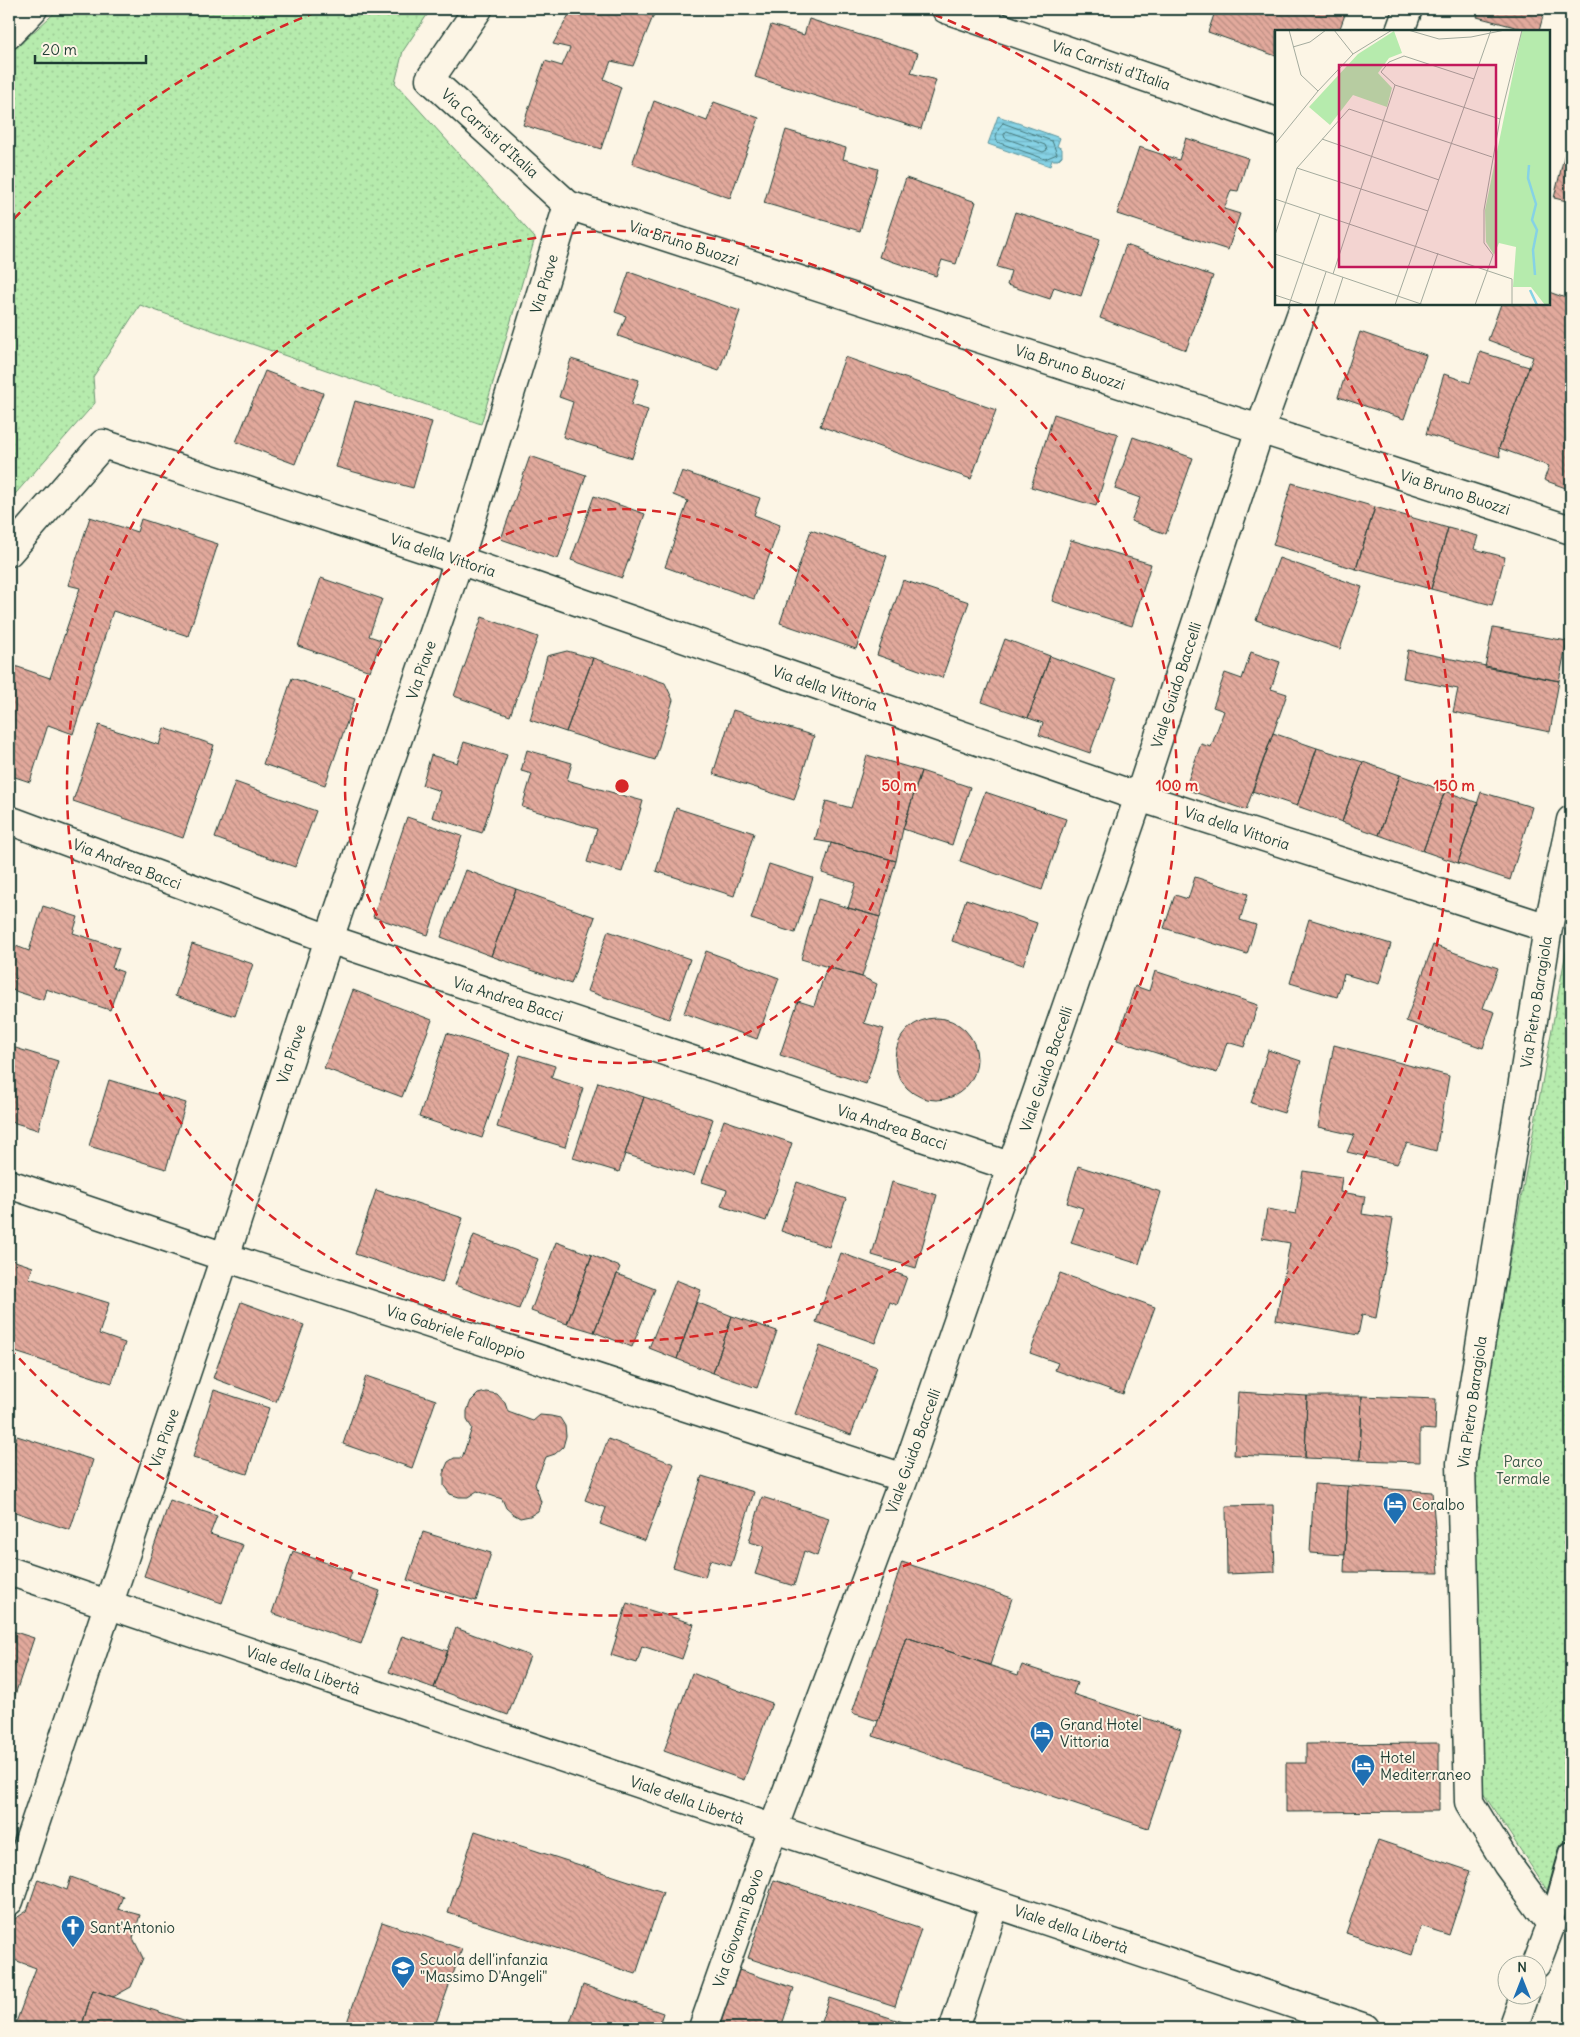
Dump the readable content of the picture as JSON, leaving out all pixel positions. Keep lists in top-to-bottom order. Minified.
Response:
{"streets":{"street":["Via Carristi d'Italia","Via Bruno Buozzi","Via Piave","Via della Vittoria","Viale Guido Baccelli","Via Andrea Bacci","Via Pietro Baragiola","Via Gabriele Falloppio","Viale della Libertà","Via Giovanni Bovio"]},"crossings":[["Via Carristi d'Italia","Via Bruno Buozzi"],["Via Carristi d'Italia","Via Piave"],["Via Bruno Buozzi","Via Piave"],["Via Bruno Buozzi","Viale Guido Baccelli"],["Via Piave","Via della Vittoria"],["Via Piave","Via Andrea Bacci"],["Via Piave","Via Gabriele Falloppio"],["Via Piave","Viale della Libertà"],["Via della Vittoria","Viale Guido Baccelli"],["Via della Vittoria","Via Pietro Baragiola"],["Viale Guido Baccelli","Via Andrea Bacci"],["Viale Guido Baccelli","Via Gabriele Falloppio"],["Viale Guido Baccelli","Viale della Libertà"],["Viale Guido Baccelli","Via Giovanni Bovio"],["Viale della Libertà","Via Giovanni Bovio"]],"parks":["Parco Termale"],"places":{"hotel":["Coralbo","Grand Hotel Vittoria","Hotel Mediterraneo"],"church":["Sant'Antonio"],"school or university":["Scuola dell'infanzia \"Massimo D'Angeli\""]},"scale_bar":"20 m","north":"top","rings":["50 m","100 m","150 m"]}
